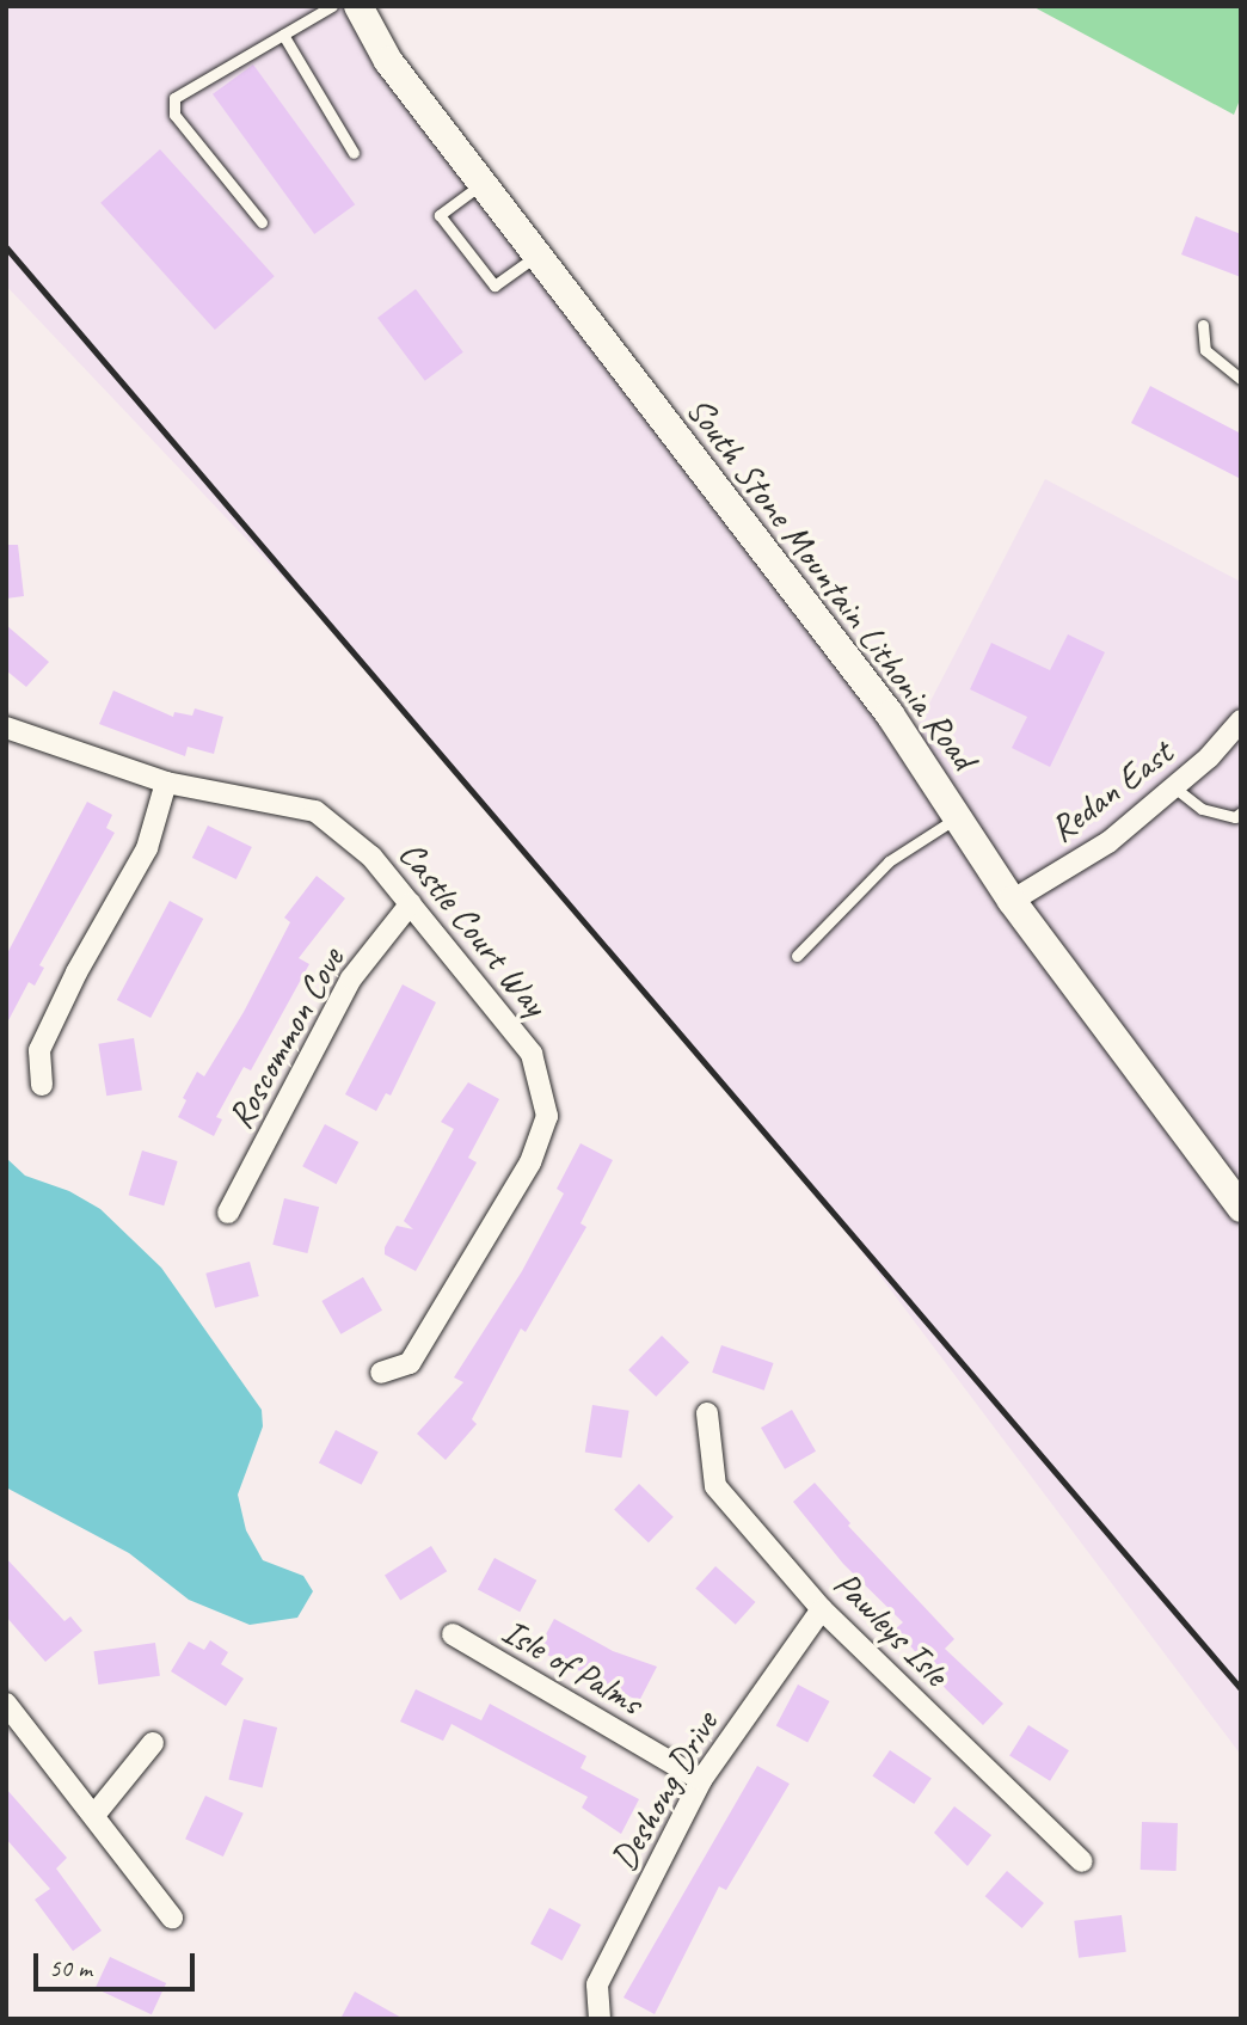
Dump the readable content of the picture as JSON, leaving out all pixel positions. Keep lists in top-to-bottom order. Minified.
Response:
{"streets":{"main road":["South Stone Mountain Lithonia Road"],"street":["Redan East","Castle Court Way","Roscommon Cove","Pawleys Isle","Isle of Palms","Deshong Drive"]},"crossings":[["South Stone Mountain Lithonia Road","Redan East"],["Castle Court Way","Roscommon Cove"],["Pawleys Isle","Deshong Drive"],["Isle of Palms","Deshong Drive"]],"scale_bar":"50 m"}
